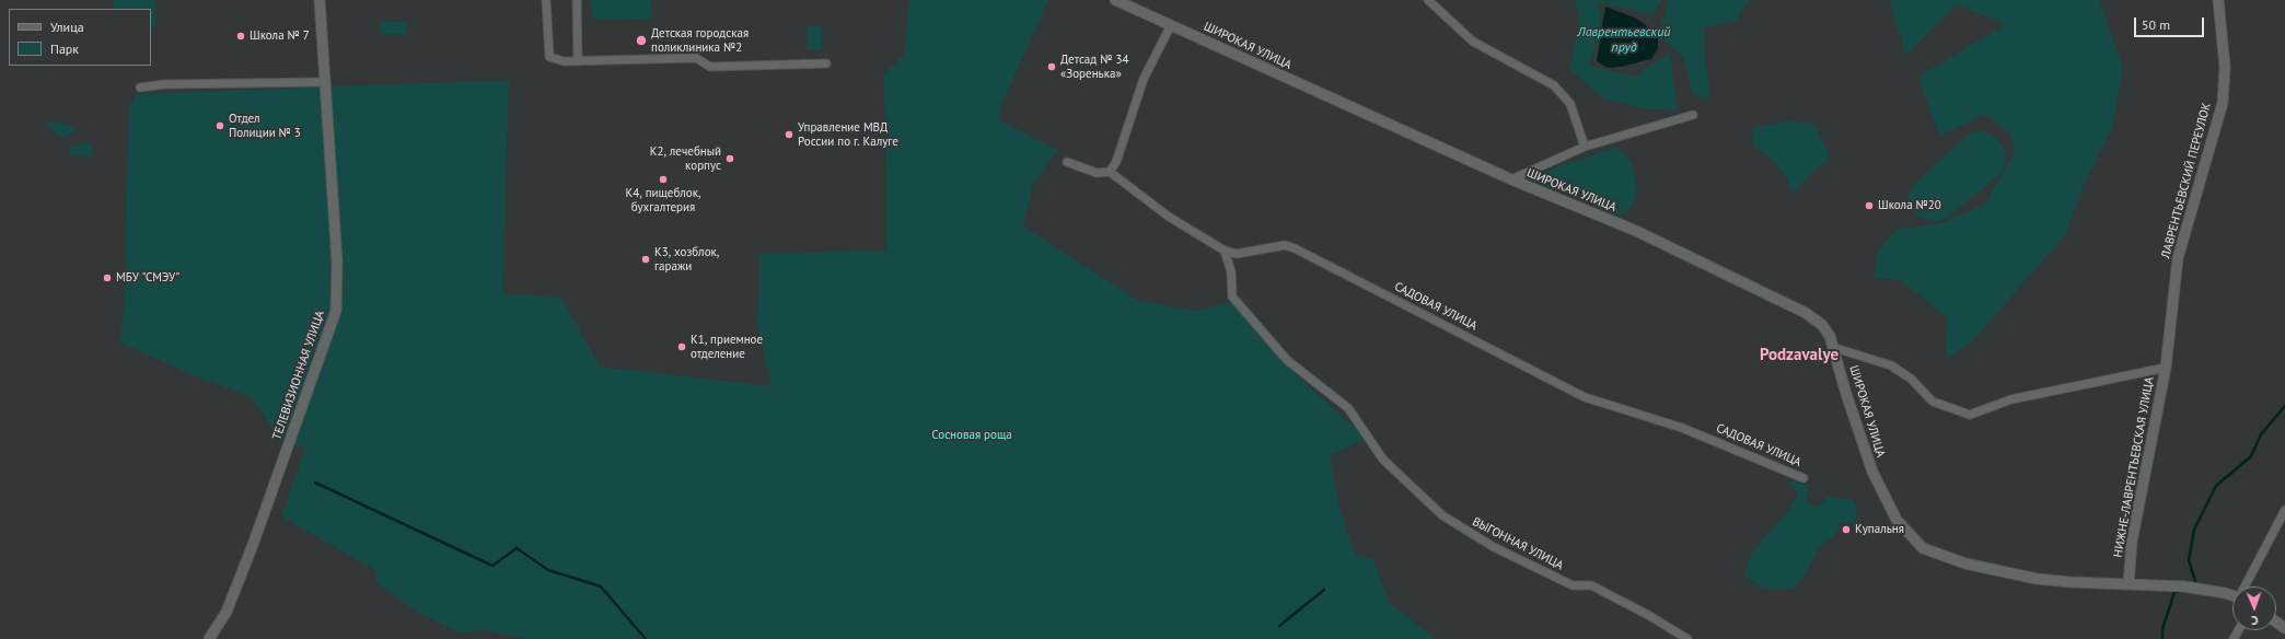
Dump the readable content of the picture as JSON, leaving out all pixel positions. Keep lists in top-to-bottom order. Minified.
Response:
{"streets":{"street":["ШИРОКАЯ УЛИЦА","ЛАВРЕНТЬЕВСКИЙ ПЕРЕУЛОК","САДОВАЯ УЛИЦА","ТЕЛЕВИЗИОННАЯ УЛИЦА","НИЖНЕ-ЛАВРЕНТЬЕВСКАЯ УЛИЦА","ВЫГОННАЯ УЛИЦА"]},"crossings":[["ШИРОКАЯ УЛИЦА","НИЖНЕ-ЛАВРЕНТЬЕВСКАЯ УЛИЦА"],["ЛАВРЕНТЬЕВСКИЙ ПЕРЕУЛОК","НИЖНЕ-ЛАВРЕНТЬЕВСКАЯ УЛИЦА"],["САДОВАЯ УЛИЦА","ВЫГОННАЯ УЛИЦА"]],"districts":["Podzavalye"],"water":["Лаврентьевский пруд"],"parks":["Сосновая роща"],"places":["Школа № 7","Детская городская поликлиника №2","Детсад № 34 «Зоренька»","Отдел Полиции № 3","Управление МВД России по г. Калуге","К2, лечебный корпус","К4, пищеблок, бухгалтерия","Школа №20","К3, хозблок, гаражи","МБУ \"СМЭУ\"","К1, приемное отделение","Купальня"],"legend":["Улица","Парк"],"scale_bar":"50 m","north":"bottom"}
